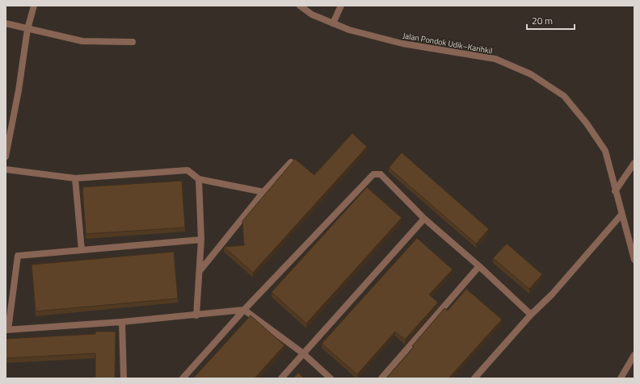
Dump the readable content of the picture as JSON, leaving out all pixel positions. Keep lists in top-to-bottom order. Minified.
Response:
{"streets":{"street":["Jalan Pondok Udik–Karihkil"]},"scale_bar":"20 m"}
